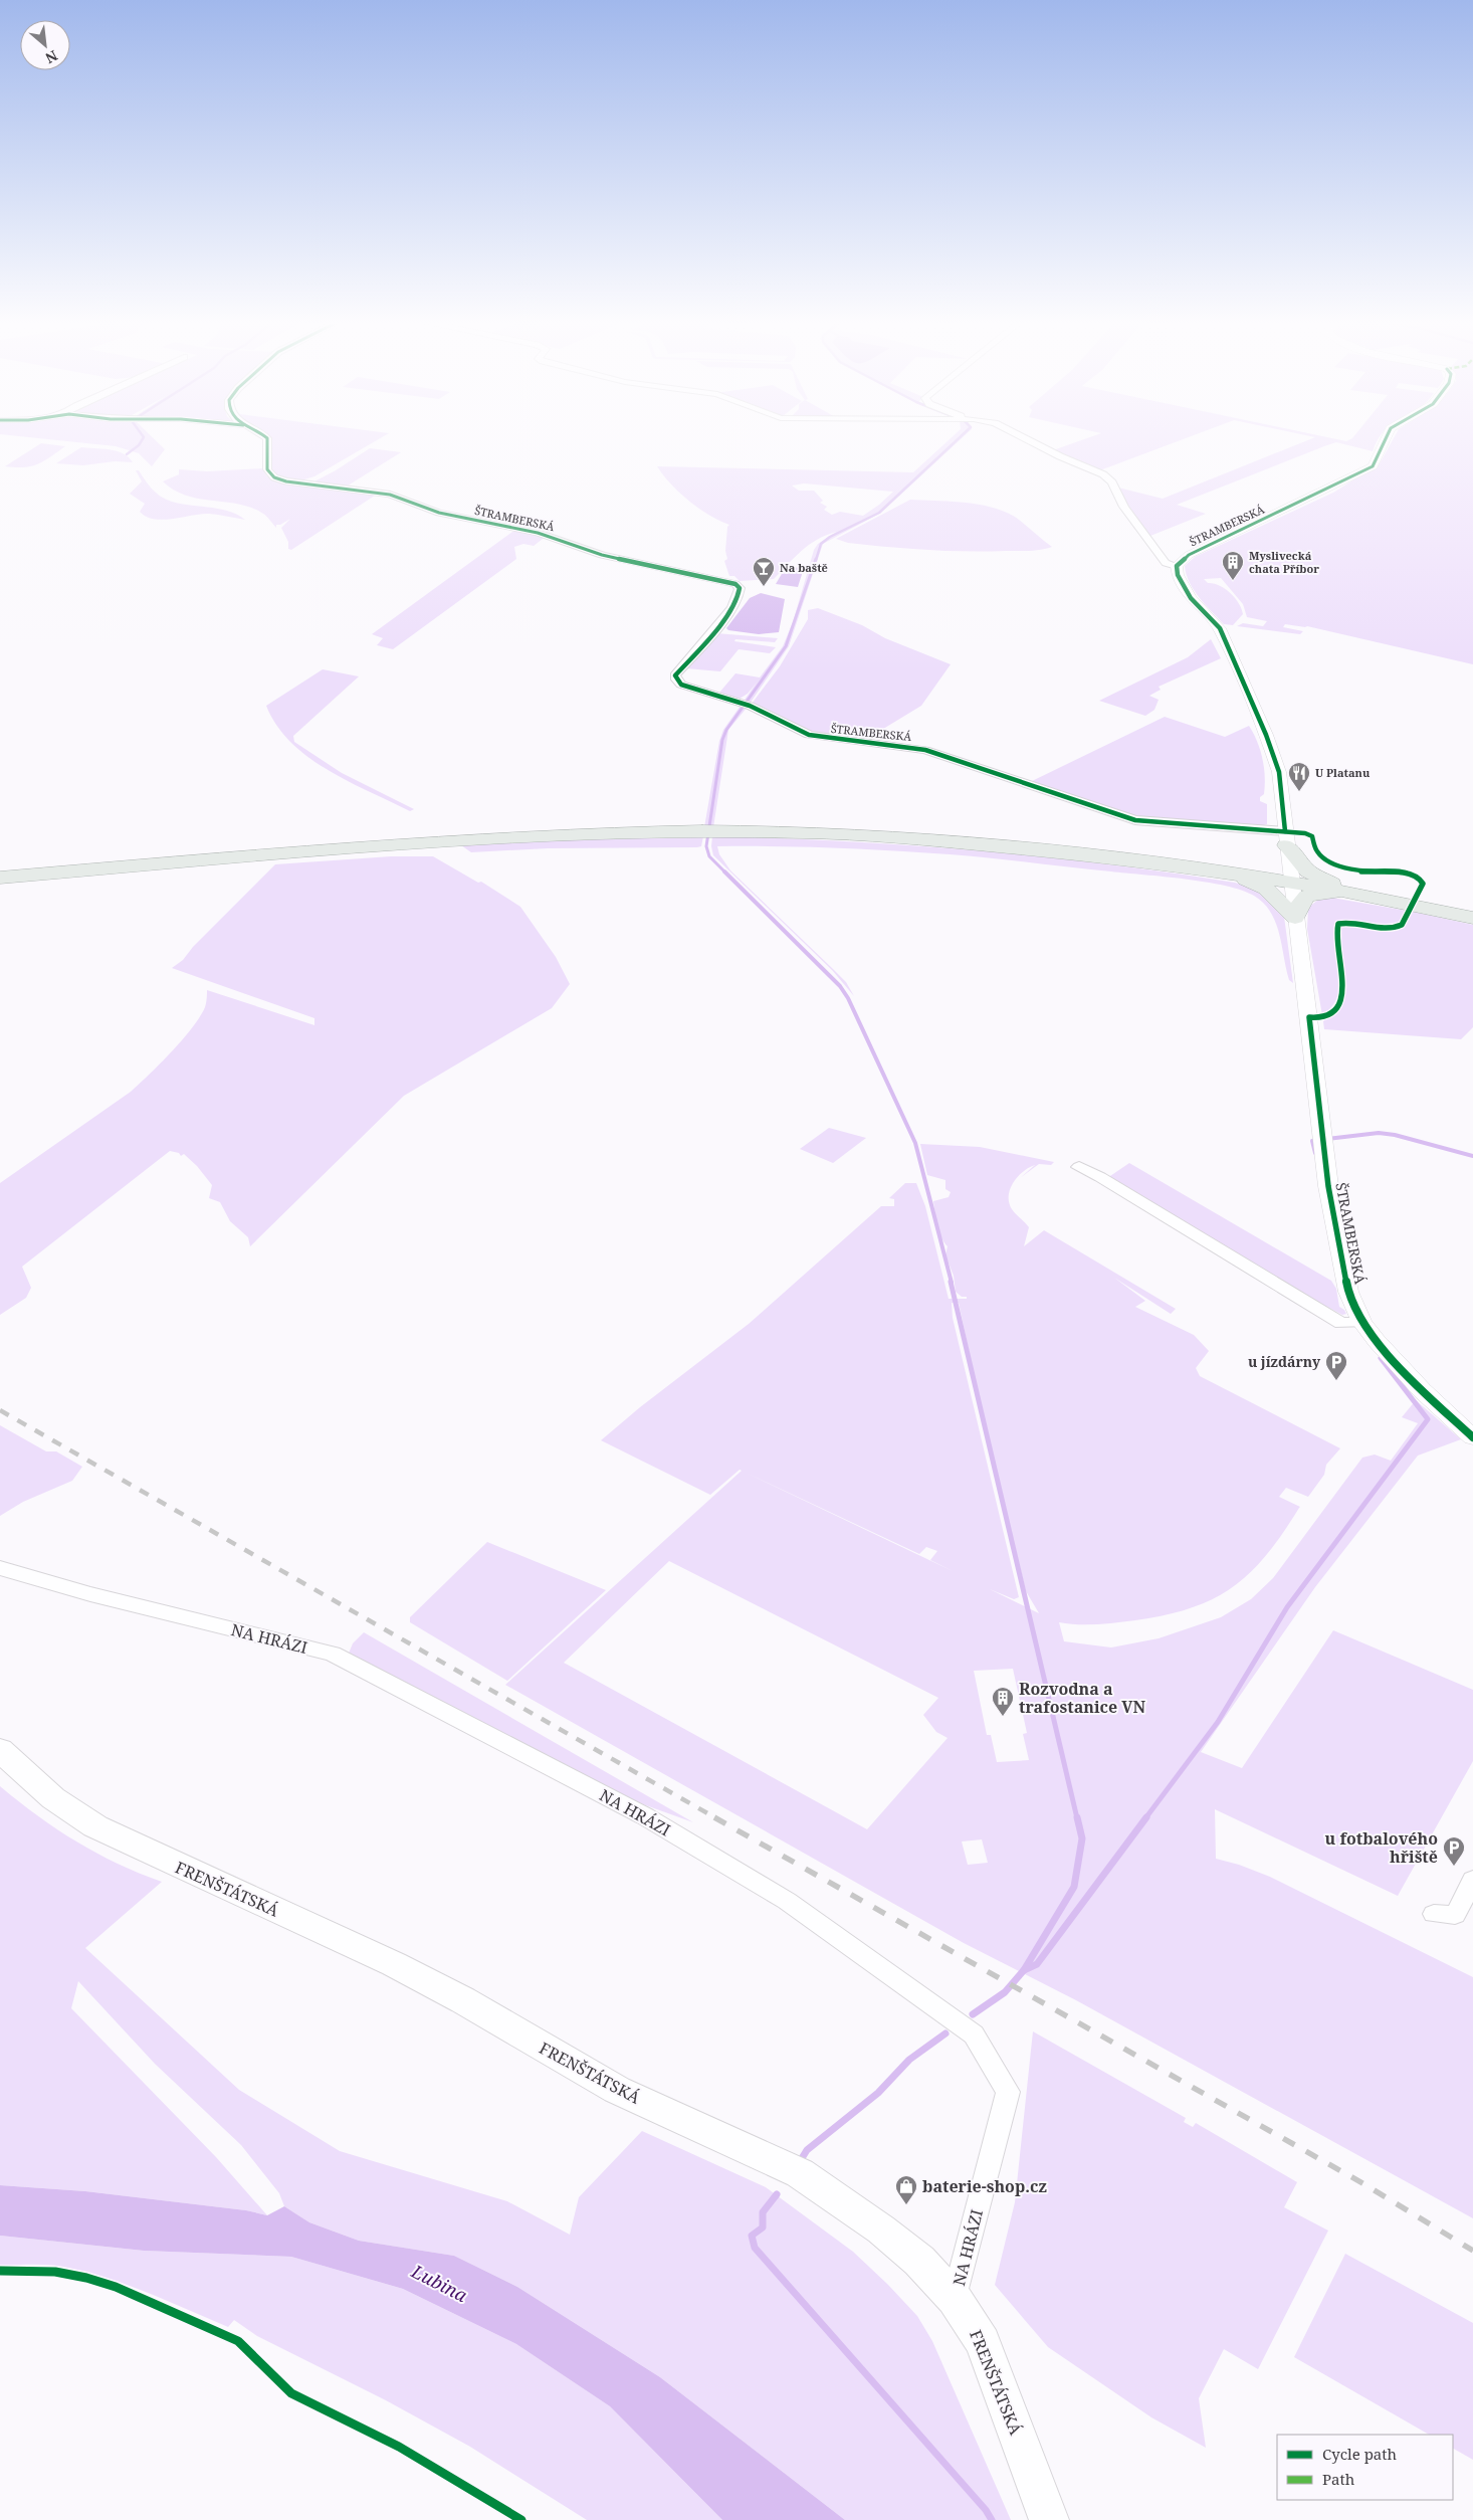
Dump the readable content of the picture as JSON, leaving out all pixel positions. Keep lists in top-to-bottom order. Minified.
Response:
{"streets":{"main road":["FRENŠTÁTSKÁ"],"street":["ŠTRAMBERSKÁ","NA HRÁZI"]},"crossings":[["NA HRÁZI","FRENŠTÁTSKÁ"]],"water":["Lubina"],"places":{"building":["Myslivecká chata Příbor","Rozvodna a trafostanice VN"],"bar":["Na baště"],"restaurant":["U Platanu"],"parking":["u jízdárny","u fotbalového hřiště"],"shop":["baterie-shop.cz"]},"legend":["Cycle path","Path"],"north":"bottom right"}
